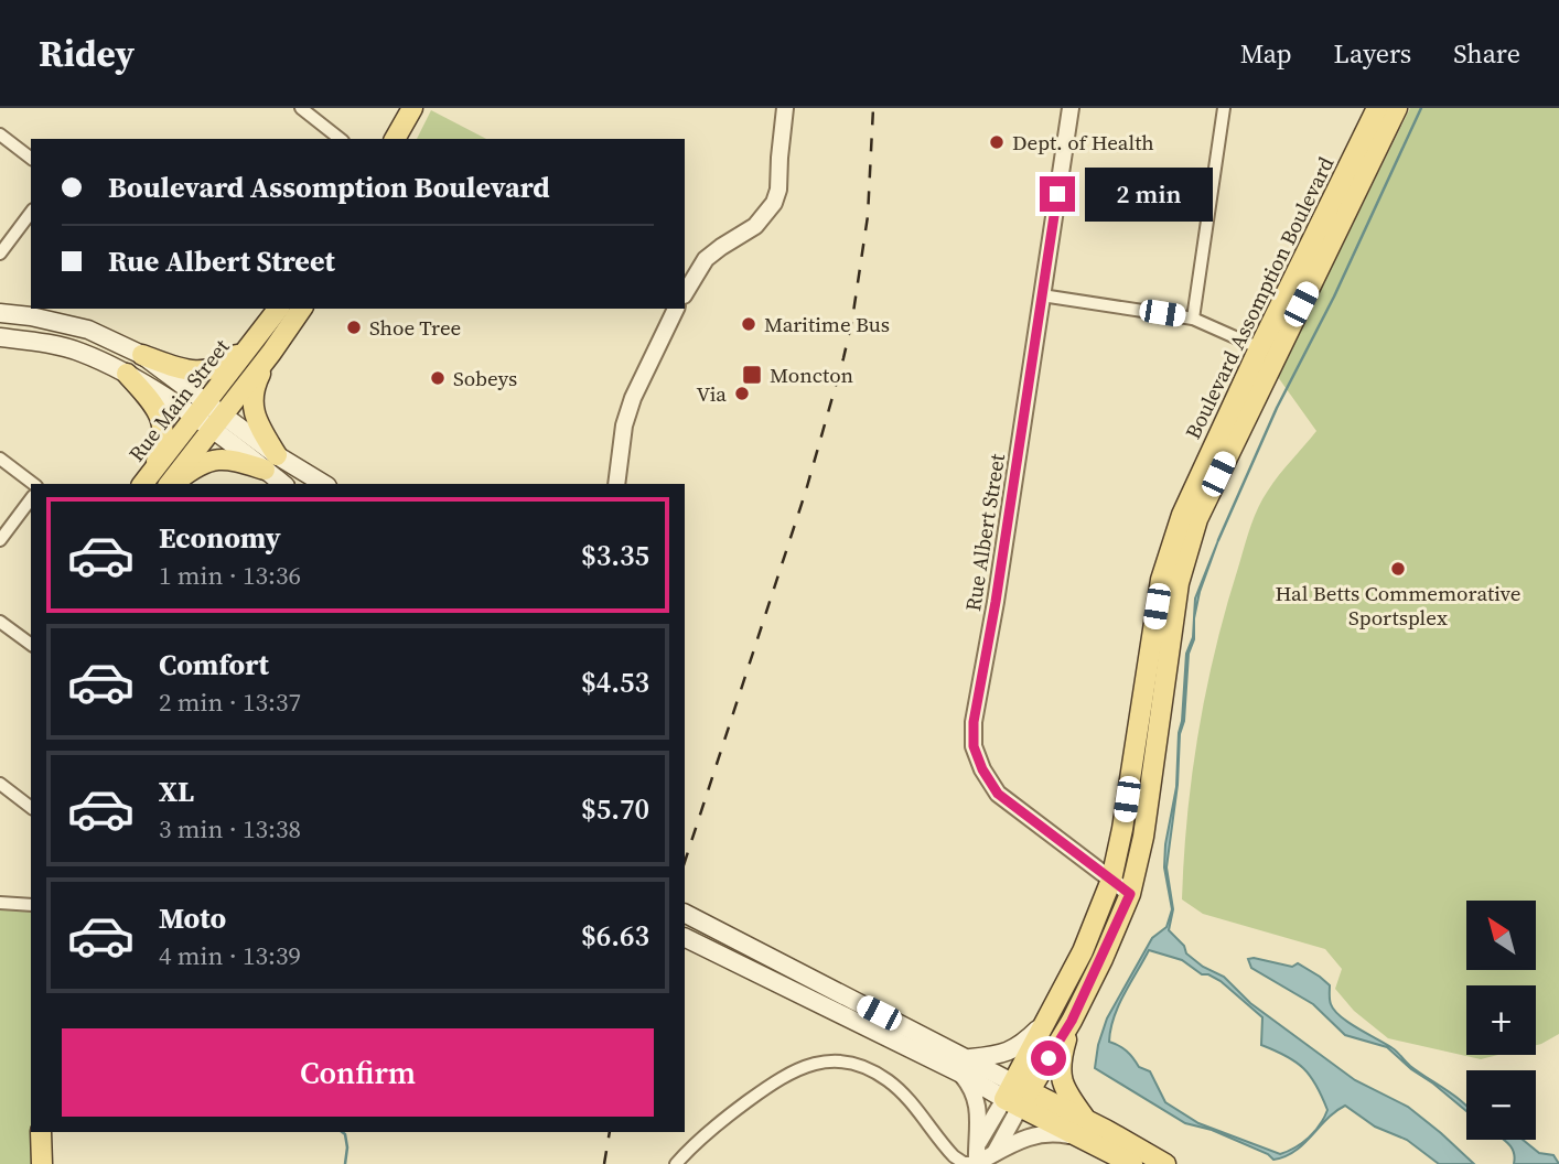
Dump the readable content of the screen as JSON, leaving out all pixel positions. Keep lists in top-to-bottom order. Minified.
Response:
{"streets":{"main road":["Boulevard Assomption Boulevard","Rue Main Street"],"street":["Rue Albert Street"]},"crossings":[["Boulevard Assomption Boulevard","Rue Albert Street"]],"places":{"other":["Dept. of Health","Maritime Bus","Shoe Tree","Sobeys","Via","Hal Betts Commemorative Sportsplex"],"transit":["Moncton"]},"north":"top left","page":{"header":"Ridey","nav":["Map","Layers","Share"],"banner":["Boulevard Assomption Boulevard","Rue Albert Street"],"bubble":"2 min","list":[{"name":"Economy","note":"1 min · 13:36","value":"$3.35"},{"name":"Comfort","note":"2 min · 13:37","value":"$4.53"},{"name":"XL","note":"3 min · 13:38","value":"$5.70"},{"name":"Moto","note":"4 min · 13:39","value":"$6.63"}],"map_buttons":["+","−"],"buttons":"Confirm"}}
